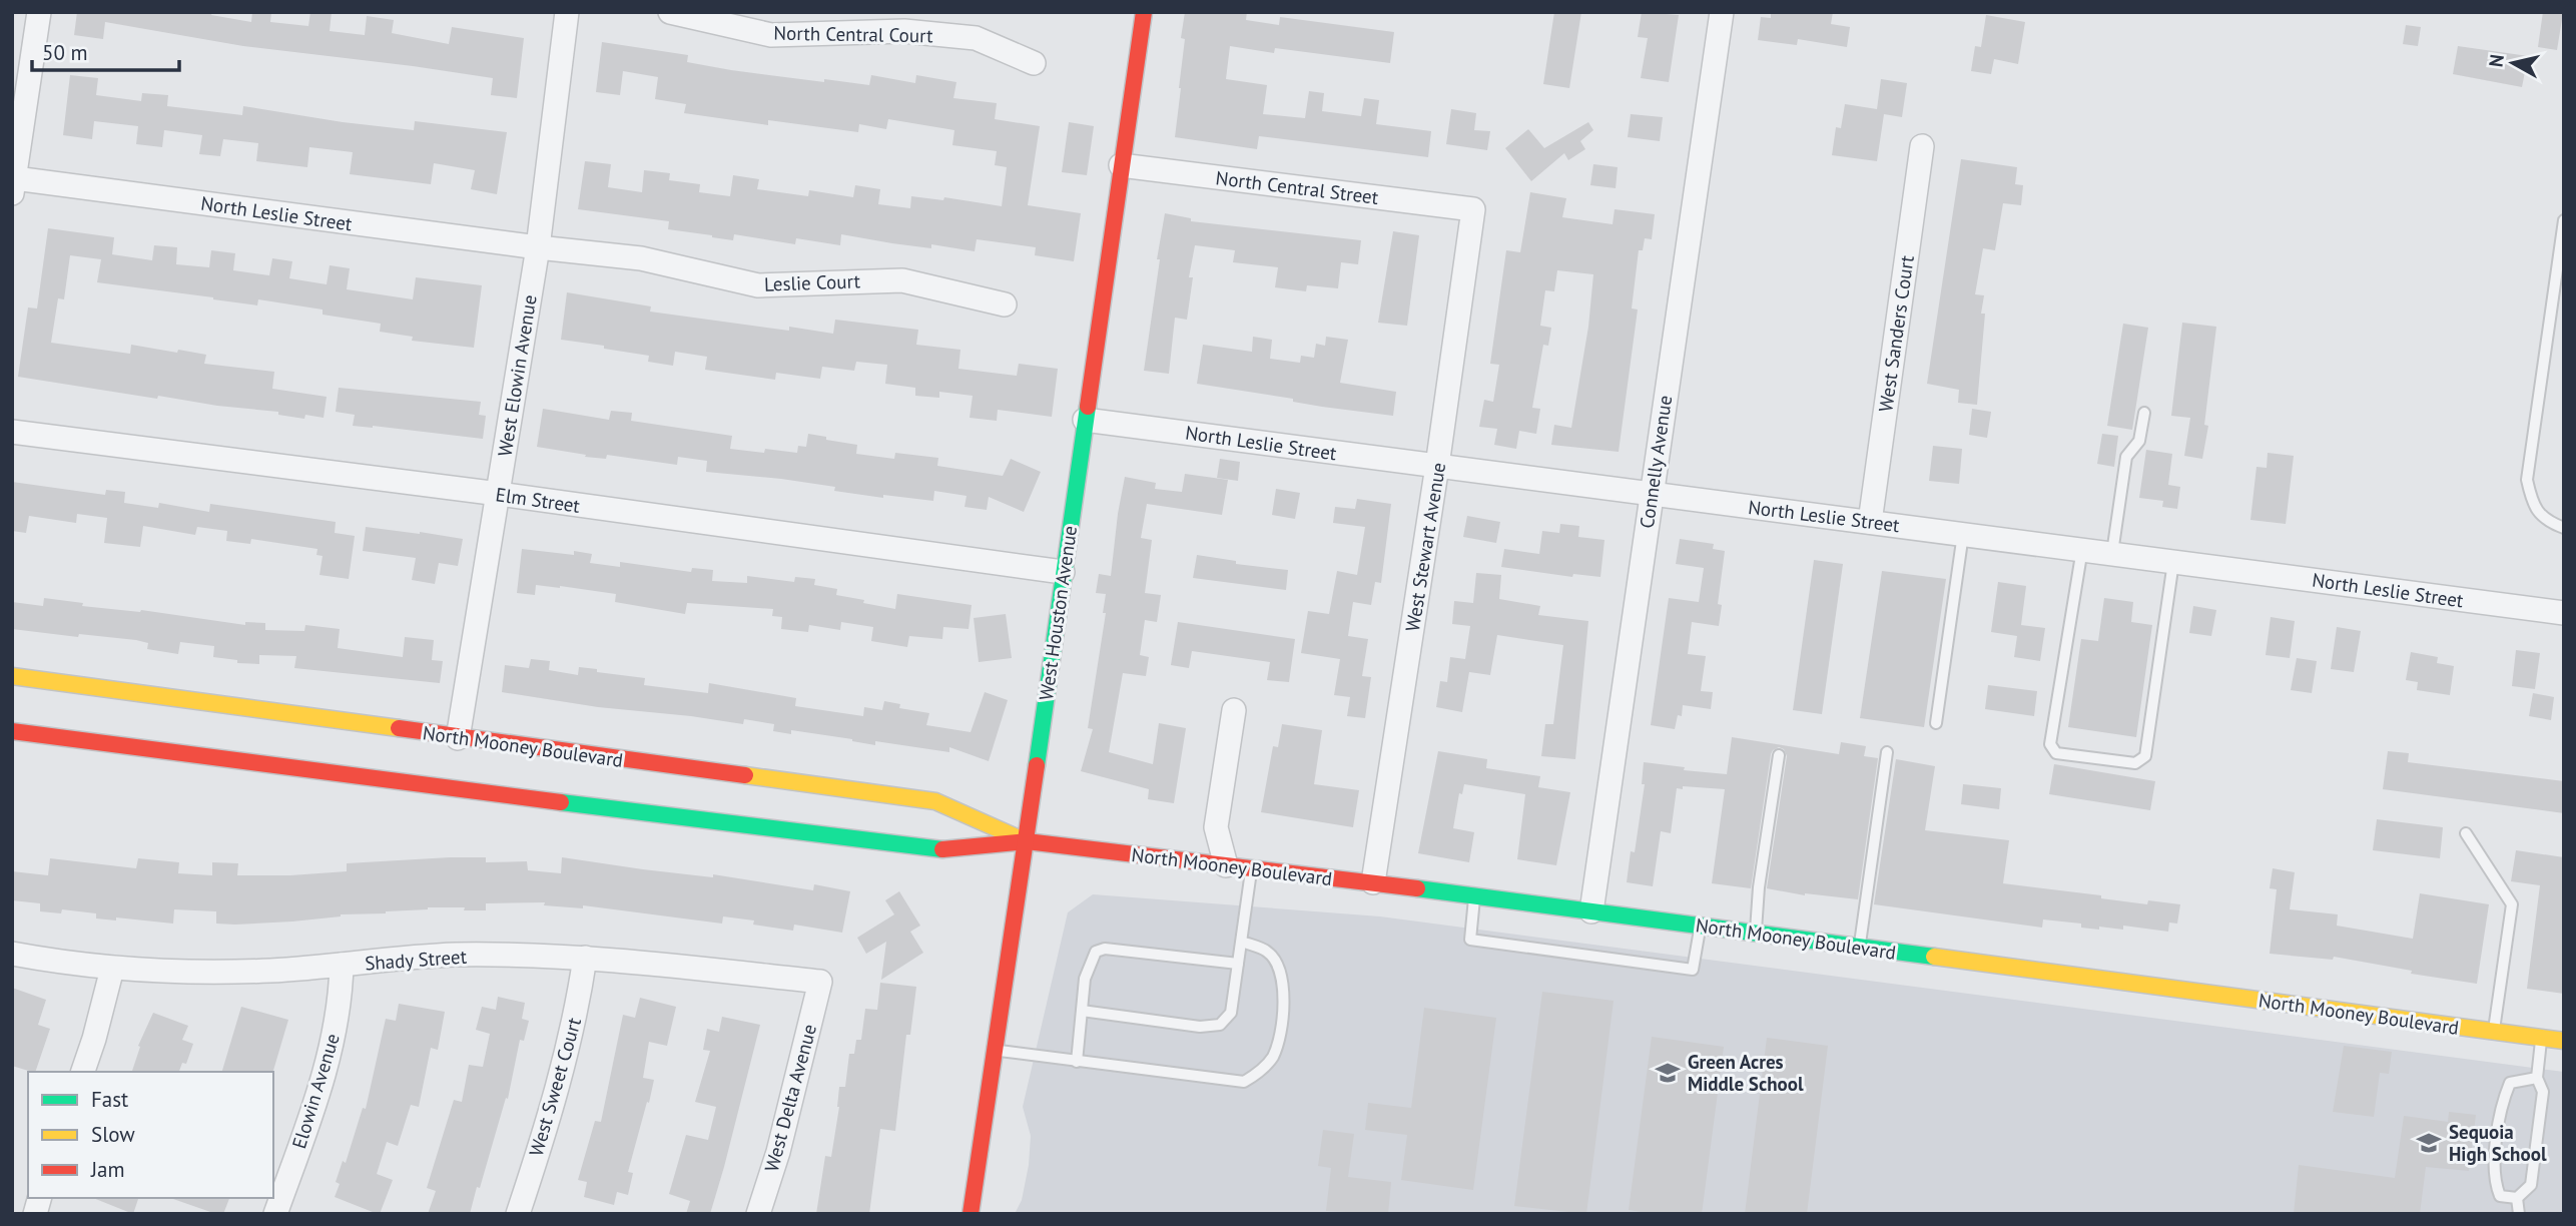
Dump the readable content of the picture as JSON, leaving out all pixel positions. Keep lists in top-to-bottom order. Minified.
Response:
{"streets":{"street":["North Central Court","North Central Street","North Leslie Street","Leslie Court","West Sanders Court","West Elowin Avenue","Connelly Avenue","Elm Street","West Stewart Avenue","West Houston Avenue","North Mooney Boulevard","Shady Street","West Sweet Court","Elowin Avenue","West Delta Avenue"]},"crossings":[["North Central Street","West Stewart Avenue"],["North Central Street","West Houston Avenue"],["North Leslie Street","Leslie Court"],["North Leslie Street","West Sanders Court"],["North Leslie Street","West Elowin Avenue"],["North Leslie Street","Connelly Avenue"],["North Leslie Street","West Stewart Avenue"],["North Leslie Street","West Houston Avenue"],["Leslie Court","West Elowin Avenue"],["West Elowin Avenue","Elm Street"],["West Elowin Avenue","North Mooney Boulevard"],["Connelly Avenue","North Mooney Boulevard"],["Elm Street","West Houston Avenue"],["West Stewart Avenue","North Mooney Boulevard"],["West Houston Avenue","North Mooney Boulevard"],["Shady Street","West Sweet Court"],["Shady Street","Elowin Avenue"],["Shady Street","West Delta Avenue"]],"places":{"school or university":["Green Acres Middle School","Sequoia High School"]},"legend":["Fast","Slow","Jam"],"scale_bar":"50 m","north":"left"}
